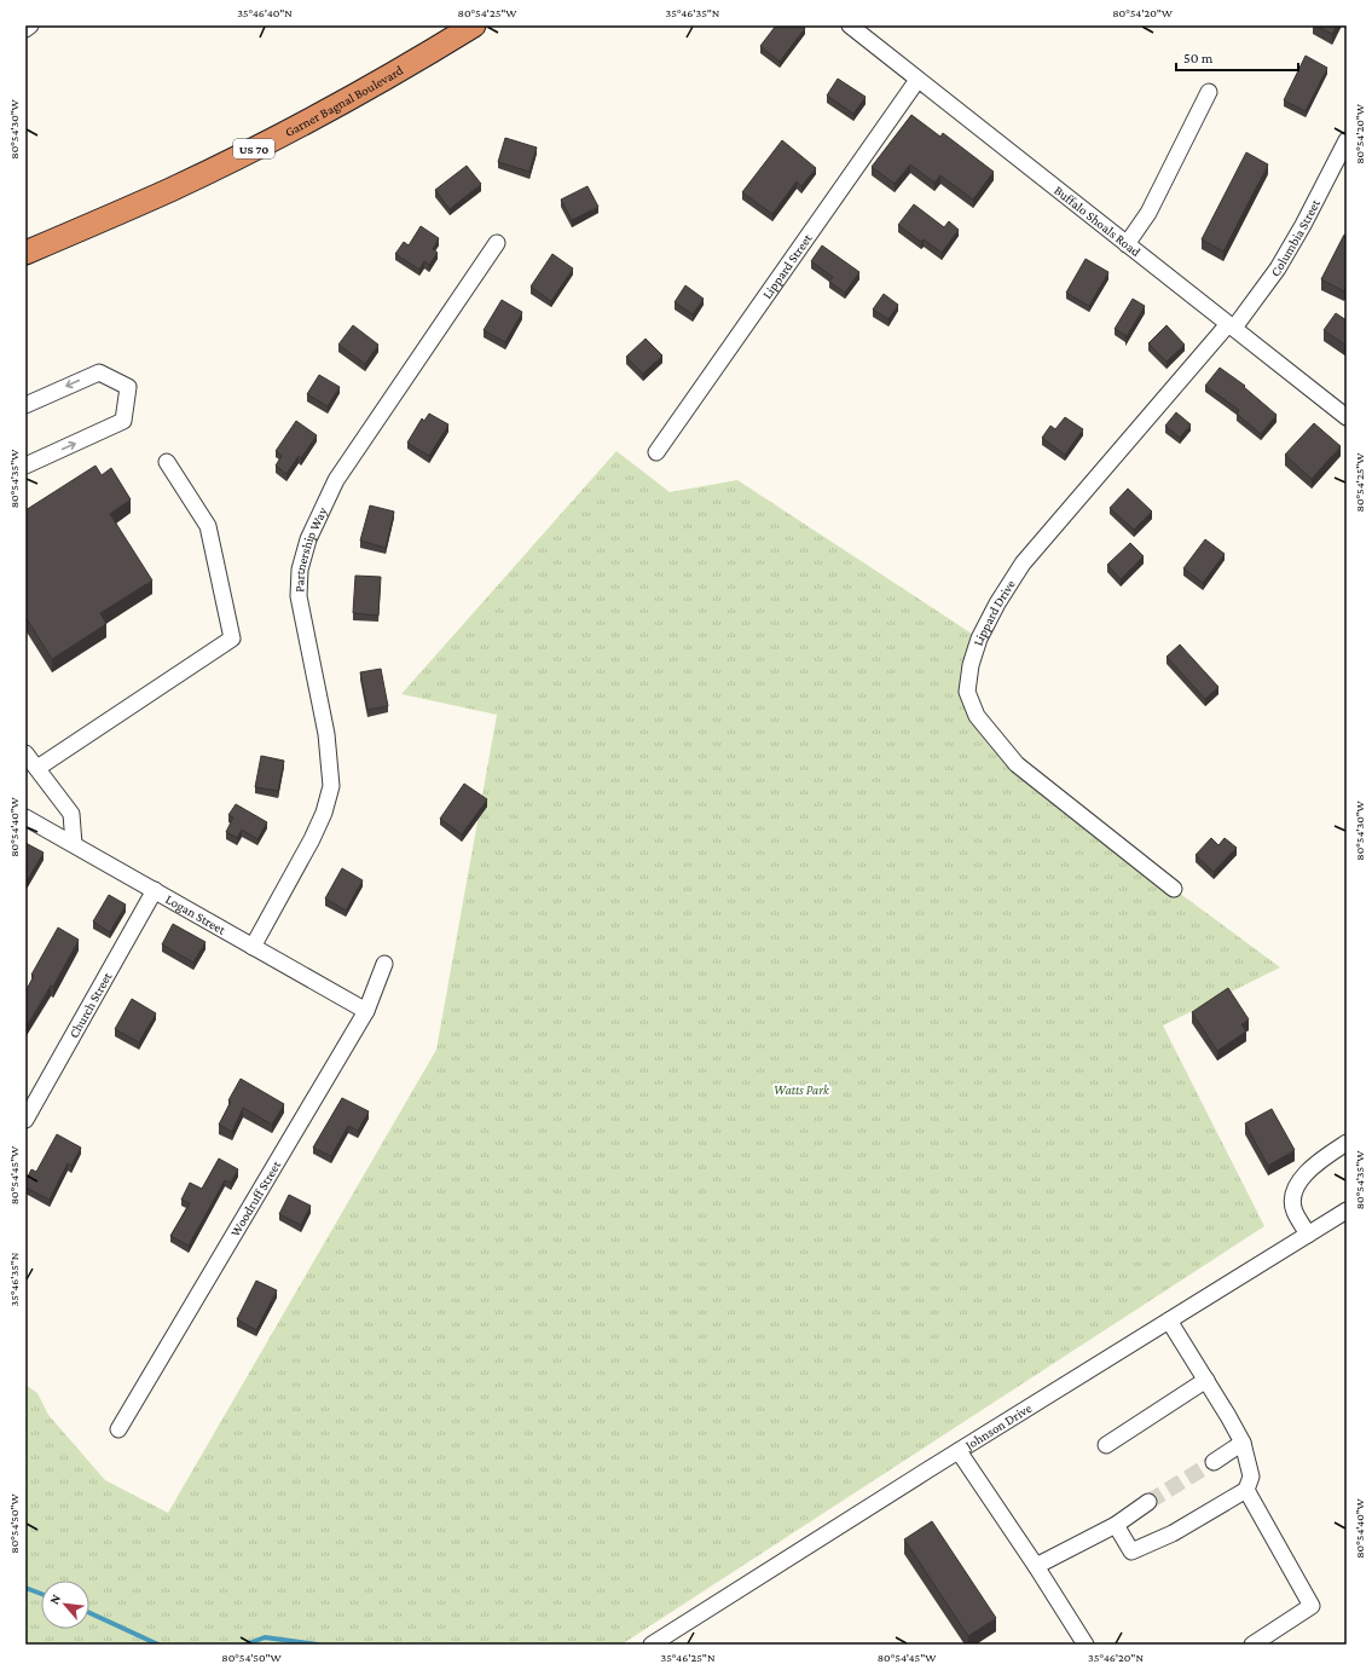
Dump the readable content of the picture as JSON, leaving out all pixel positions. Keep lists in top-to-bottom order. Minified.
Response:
{"streets":{"highway":["Garner Bagnal Boulevard","US 70"],"street":["Buffalo Shoals Road","Columbia Street","Lippard Street","Partnership Way","Lippard Drive","Logan Street","Church Street","Woodruff Street","Johnson Drive"]},"crossings":[["Buffalo Shoals Road","Columbia Street"],["Buffalo Shoals Road","Lippard Street"],["Buffalo Shoals Road","Lippard Drive"],["Columbia Street","Lippard Drive"],["Partnership Way","Logan Street"],["Logan Street","Church Street"],["Logan Street","Woodruff Street"]],"parks":["Watts Park"],"scale_bar":"50 m","north":"top left","coordinates":["35°46'40\"N","80°54'25\"W","35°46'35\"N","80°54'20\"W","80°54'30\"W","80°54'35\"W","80°54'40\"W","80°54'45\"W","80°54'50\"W","35°46'25\"N","35°46'20\"N"]}
